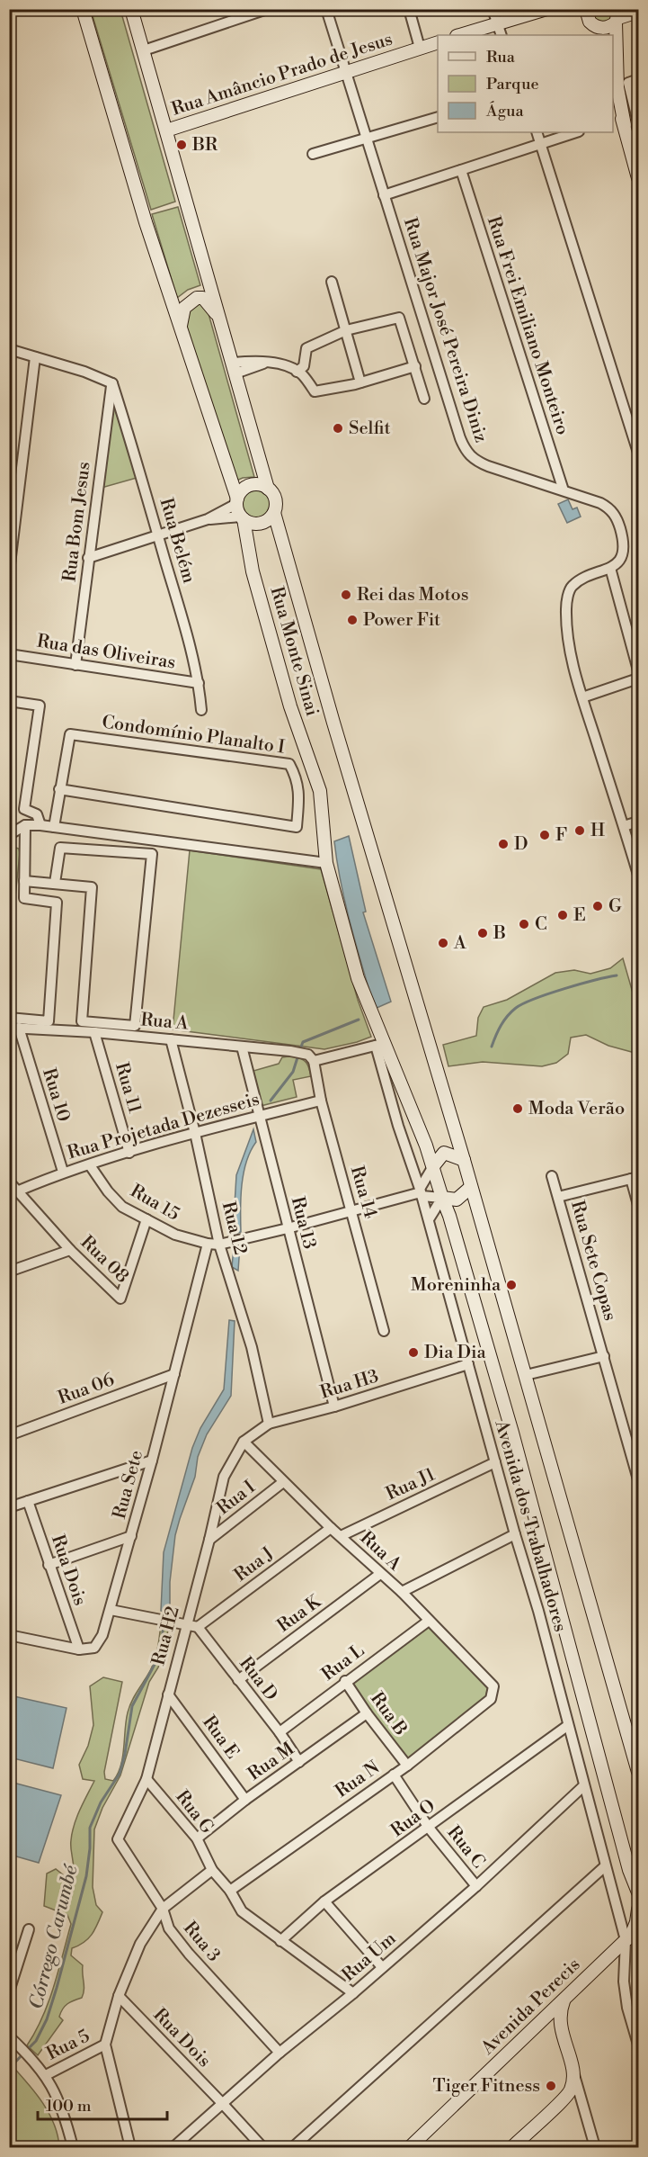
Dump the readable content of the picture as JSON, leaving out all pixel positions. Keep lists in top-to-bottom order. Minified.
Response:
{"streets":{"main road":["Rua Amâncio Prado de Jesus","Rua Monte Sinai","Avenida Perecis"],"street":["Rua Frei Emiliano Monteiro","Rua Major José Pereira Diniz","Rua Bom Jesus","Rua Belém","Rua das Oliveiras","Condomínio Planalto I","Rua A","Rua 11","Rua 10","Rua Projetada Dezesseis","Rua 14","Rua 15","Rua 13","Rua 12","Rua 08","Rua Sete Copas","Rua H3","Rua 06","Rua Sete","Rua J1","Rua I","Avenida dos Trabalhadores","Rua J","Rua Dois","Rua K","Rua H2","Rua L","Rua D","Rua B","Rua E","Rua M","Rua N","Rua G","Rua O","Rua C","Rua 3","Rua Um","Rua 5"]},"crossings":[["Rua Amâncio Prado de Jesus","Rua Major José Pereira Diniz"],["Rua Frei Emiliano Monteiro","Rua Major José Pereira Diniz"],["Rua Bom Jesus","Rua Belém"],["Rua Bom Jesus","Rua das Oliveiras"],["Rua Belém","Rua das Oliveiras"],["Rua Monte Sinai","Avenida dos Trabalhadores"],["Rua A","Rua 11"],["Rua A","Rua 10"],["Rua A","Rua 14"],["Rua A","Rua 13"],["Rua A","Rua 12"],["Rua A","Rua H3"],["Rua A","Rua J1"],["Rua A","Rua I"],["Rua A","Rua J"],["Rua A","Rua K"],["Rua A","Rua H2"],["Rua A","Rua L"],["Rua A","Rua N"],["Rua 11","Rua Projetada Dezesseis"],["Rua 10","Rua Projetada Dezesseis"],["Rua Projetada Dezesseis","Rua 14"],["Rua Projetada Dezesseis","Rua 15"],["Rua Projetada Dezesseis","Rua 13"],["Rua Projetada Dezesseis","Rua 12"],["Rua Projetada Dezesseis","Rua 08"],["Rua 15","Rua 13"],["Rua 15","Rua 12"],["Rua 15","Rua 08"],["Rua 15","Rua Sete"],["Rua 13","Rua H3"],["Rua 12","Rua H3"],["Rua H3","Avenida dos Trabalhadores"],["Rua H3","Rua H2"],["Rua 06","Rua Sete"],["Rua Sete","Rua Dois"],["Rua J1","Avenida dos Trabalhadores"],["Rua I","Rua H2"],["Avenida dos Trabalhadores","Rua O"],["Avenida dos Trabalhadores","Rua Um"],["Avenida dos Trabalhadores","Avenida Perecis"],["Rua J","Rua D"],["Rua Dois","Rua Um"],["Rua K","Rua D"],["Rua H2","Rua E"],["Rua H2","Rua G"],["Rua H2","Rua 3"],["Rua L","Rua D"],["Rua L","Rua B"],["Rua D","Rua M"],["Rua B","Rua M"],["Rua B","Rua N"],["Rua E","Rua M"],["Rua M","Rua G"],["Rua N","Rua C"],["Rua O","Rua C"],["Rua C","Rua Um"],["Rua 3","Rua Um"]],"water":["Córrego Carumbé"],"places":["BR","Selfit","Rei das Motos","Power Fit","H","F","D","G","E","C","B","A","Moda Verão","Moreninha","Dia Dia","Tiger Fitness"],"legend":["Rua","Parque","Água"],"scale_bar":"100 m"}
